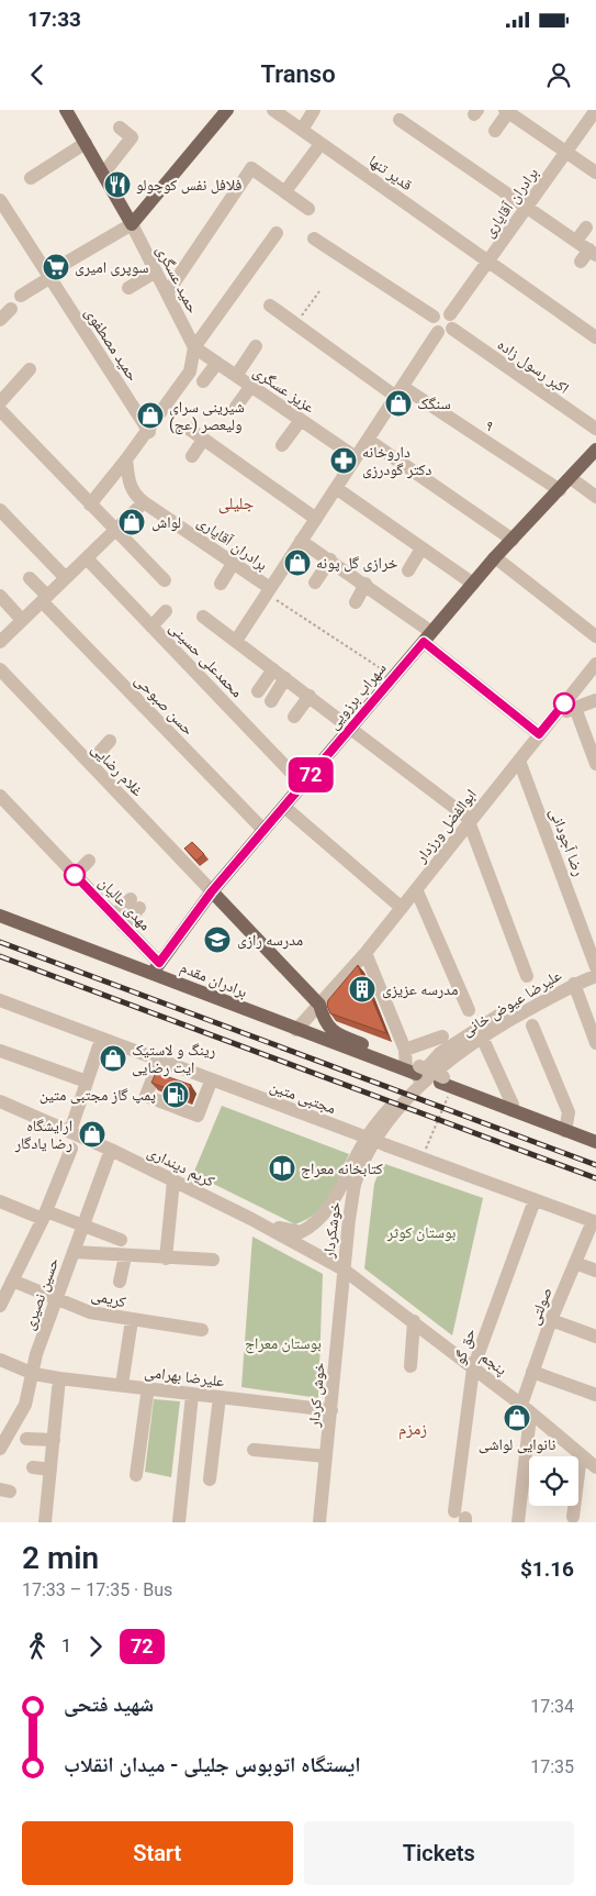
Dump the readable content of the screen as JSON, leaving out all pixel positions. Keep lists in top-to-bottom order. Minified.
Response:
{"streets":{"main road":["حمید عسگری","سهراب برزویی","برادران مقدم"],"street":["قدیر تنها","برادران آقایاری","حمید مصطفوی","اکبر رسول زاده","عزیز عسگری","۹","محمدعلی حسینی","حسن صبوحی","غلام رضایی","ابوالفضل ورزدار","رضا آجودانی","مهدی عالیان","علیرضا عیوض خانی","مجتبی متین","کریم دینداری","خوشکردار","حسین نصیری","کریمی","صولتی","حق گو","پنجم","علیرضا بهرامی","خوش کردار"]},"crossings":[["قدیر تنها","برادران آقایاری"],["برادران آقایاری","اکبر رسول زاده"],["برادران آقایاری","عزیز عسگری"],["برادران آقایاری","۹"],["حمید عسگری","عزیز عسگری"],["۹","سهراب برزویی"],["محمدعلی حسینی","سهراب برزویی"],["سهراب برزویی","حسن صبوحی"],["سهراب برزویی","غلام رضایی"],["سهراب برزویی","مهدی عالیان"],["سهراب برزویی","برادران مقدم"],["ابوالفضل ورزدار","رضا آجودانی"],["ابوالفضل ورزدار","برادران مقدم"],["مهدی عالیان","برادران مقدم"],["علیرضا عیوض خانی","خوشکردار"],["مجتبی متین","صولتی"],["مجتبی متین","حق گو"],["کریم دینداری","خوشکردار"],["کریم دینداری","حسین نصیری"],["کریم دینداری","پنجم"],["کریم دینداری","خوش کردار"],["خوشکردار","پنجم"],["خوشکردار","خوش کردار"],["حسین نصیری","کریمی"],["حسین نصیری","علیرضا بهرامی"],["صولتی","پنجم"],["حق گو","پنجم"],["پنجم","خوش کردار"],["علیرضا بهرامی","خوش کردار"]],"districts":["جلیلی","زمزم"],"parks":["بوستان کوثر","بوستان معراج"],"places":{"restaurant":["فلافل نفس کوچولو"],"supermarket":["سوپری امیری"],"shop":["سنگک","شیرینی سرای ولیعصر (عج)","لواش","خرازی گل پونه","رینگ و لاستیک ایت رضایی","ارایشگاه رضا یادگار","نانوایی لواشی"],"pharmacy":["داروخانه دکتر گودرزی"],"school or university":["مدرسه رازی"],"building":["مدرسه عزیزی"],"fuel station":["پمپ گاز مجتبی متین"],"library":["کتابخانه معراج"]},"lines":["bus line 72"],"page":{"status":"17:33","header":"Transo","on_map":"72","heading":["2 min","17:33 – 17:35 · Bus","$1.16"],"legs":["1","72"],"list":[{"name":"شهید فتحی","value":"17:34"},{"name":"ایستگاه اتوبوس جلیلی - میدان انقلاب","value":"17:35"}],"buttons":["Start","Tickets"]}}
